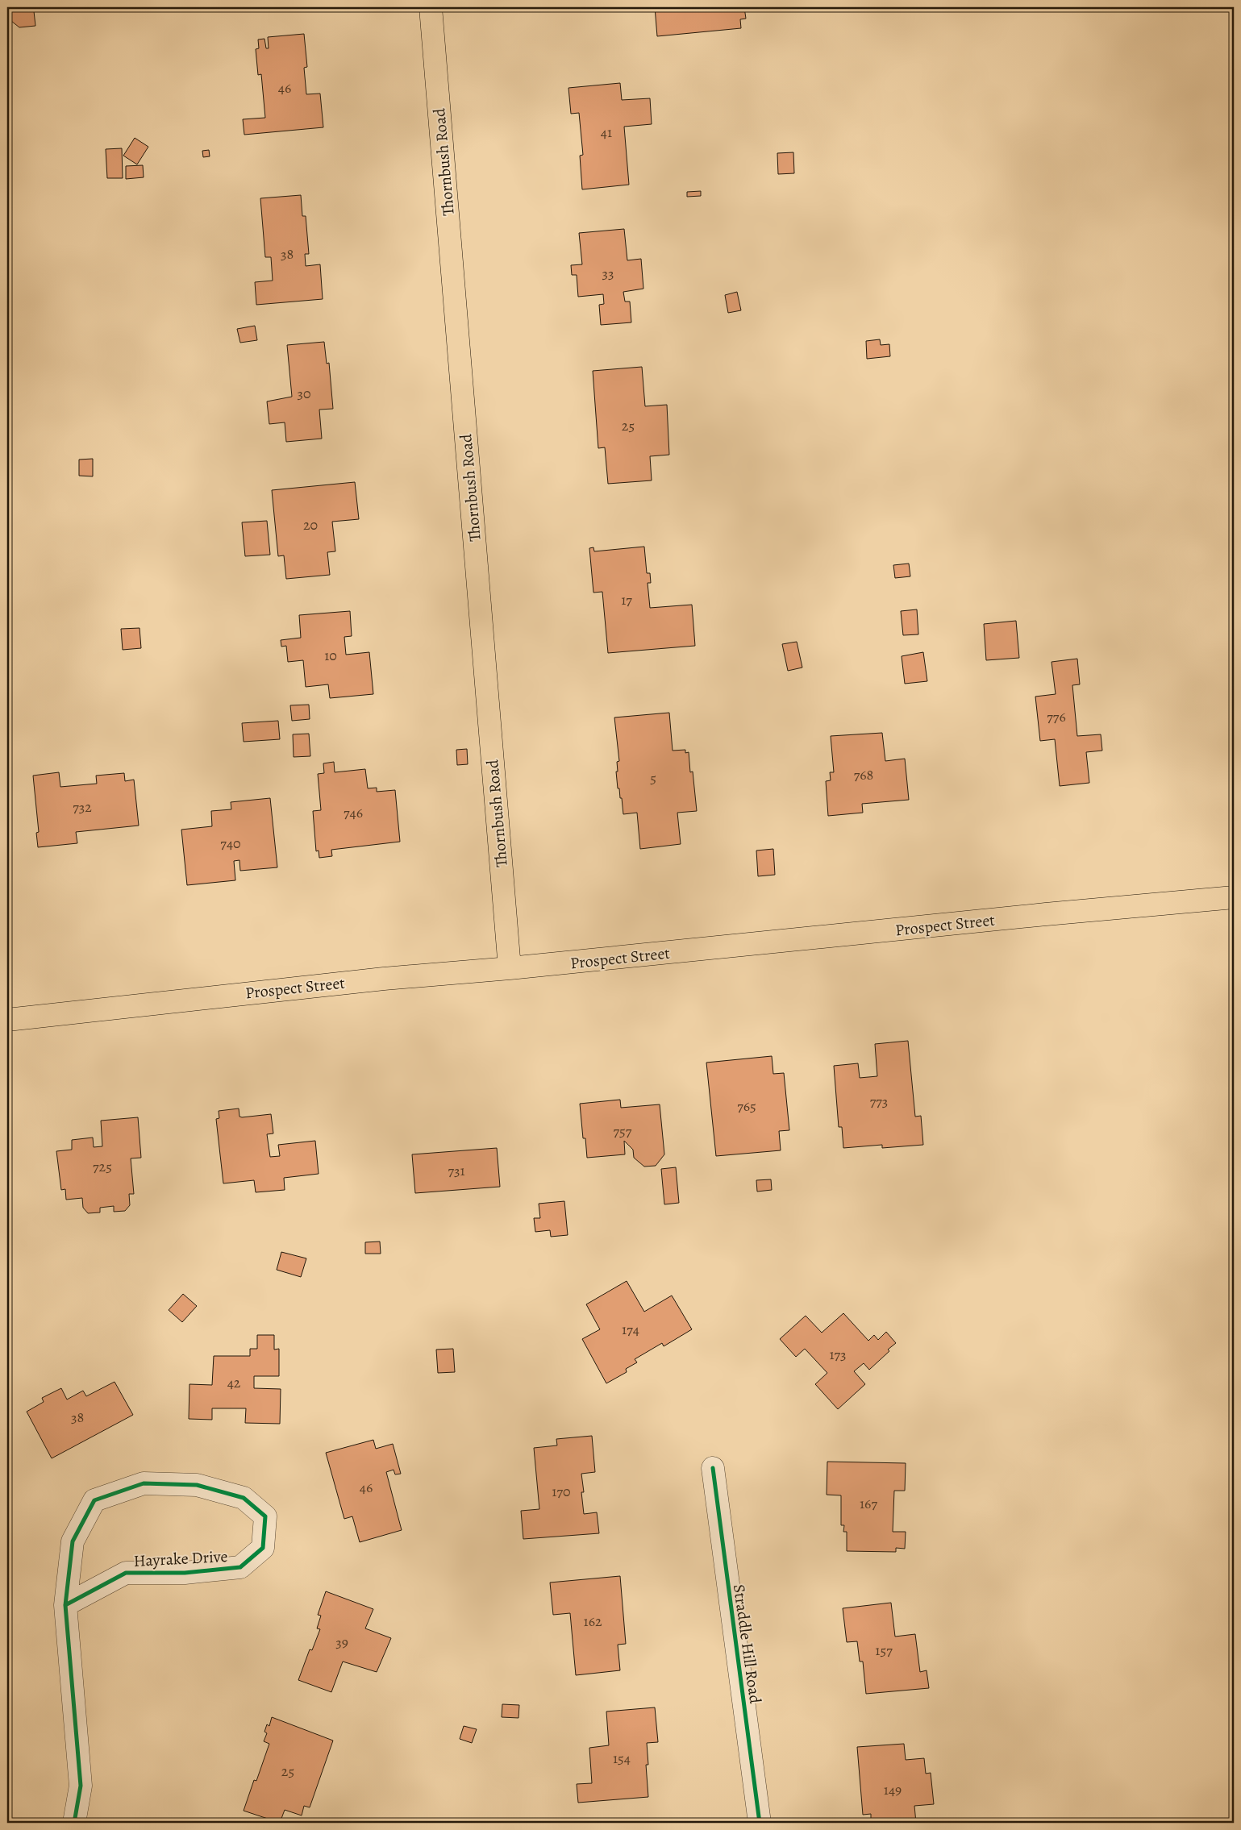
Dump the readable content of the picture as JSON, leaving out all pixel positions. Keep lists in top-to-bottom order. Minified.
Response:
{"streets":{"main road":["Thornbush Road","Prospect Street"],"street":["Hayrake Drive","Straddle Hill Road"]},"crossings":[["Thornbush Road","Prospect Street"]],"house_numbers":["46","41","38","33","30","25","20","17","10","776","768","5","732","746","740","773","765","757","725","731","174","173","42","38","46","170","167","162","39","157","154","25","149"]}
